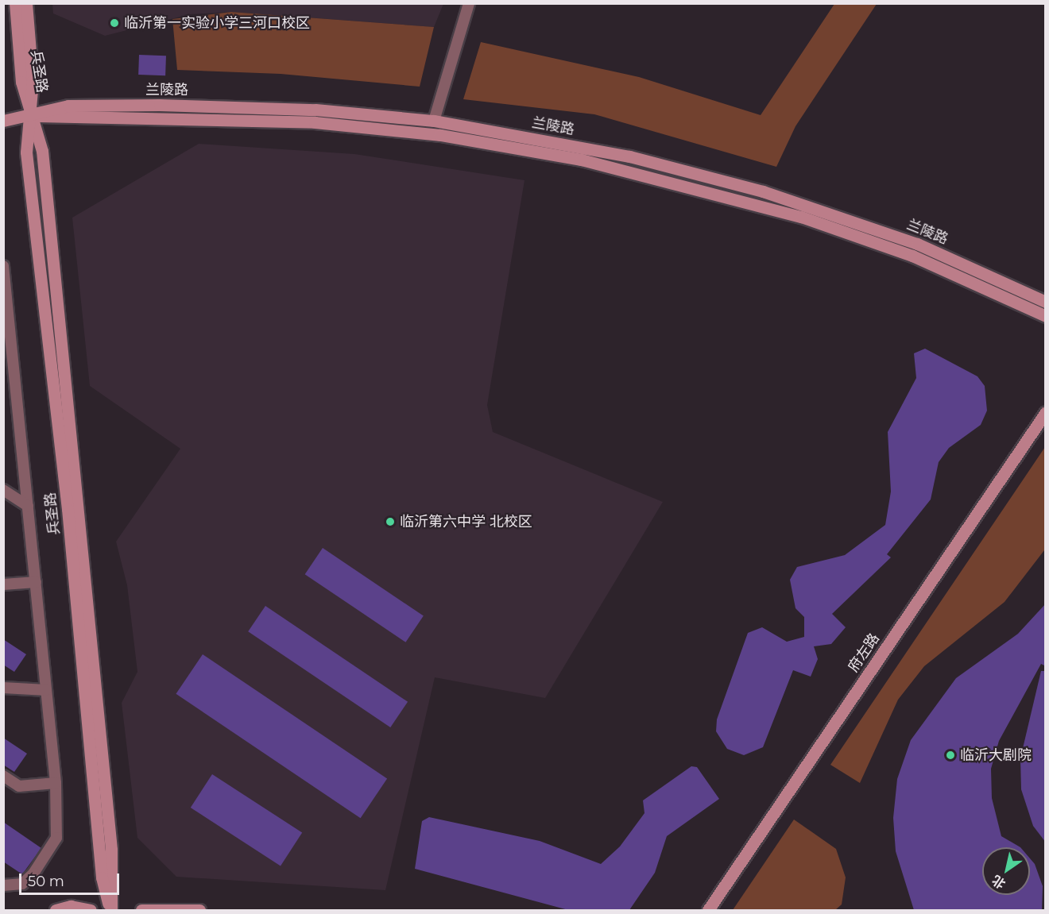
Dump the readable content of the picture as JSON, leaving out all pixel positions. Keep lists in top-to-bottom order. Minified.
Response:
{"streets":{"main road":["兵圣路","兰陵路","府左路"]},"crossings":[["兵圣路","兰陵路"]],"places":["临沂第一实验小学三河口校区","临沂第六中学 北校区","临沂大剧院"],"scale_bar":"50 m","north":"bottom left"}
